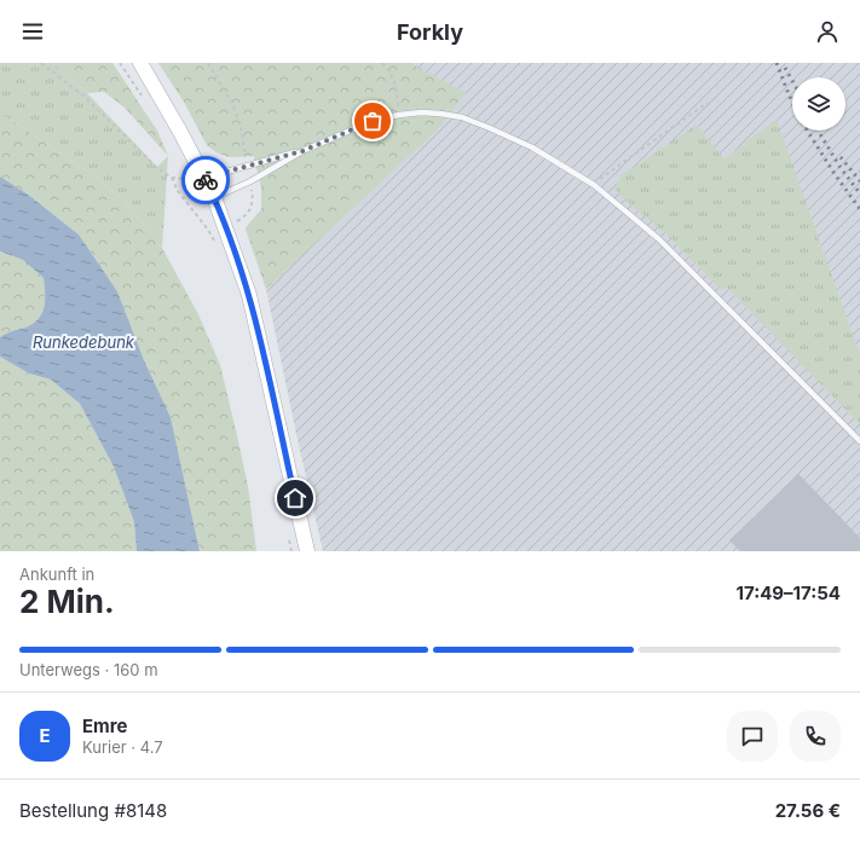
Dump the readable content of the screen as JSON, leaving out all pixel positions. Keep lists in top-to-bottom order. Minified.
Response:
{"water":["Runkedebunk"],"page":{"header":"Forkly","heading":["2 Min.","Ankunft in","17:49–17:54"],"panel":["Emre","Kurier · 4.7","Bestellung #8148","27.56 €"],"bar":"Unterwegs · 160 m","round":"E"}}
